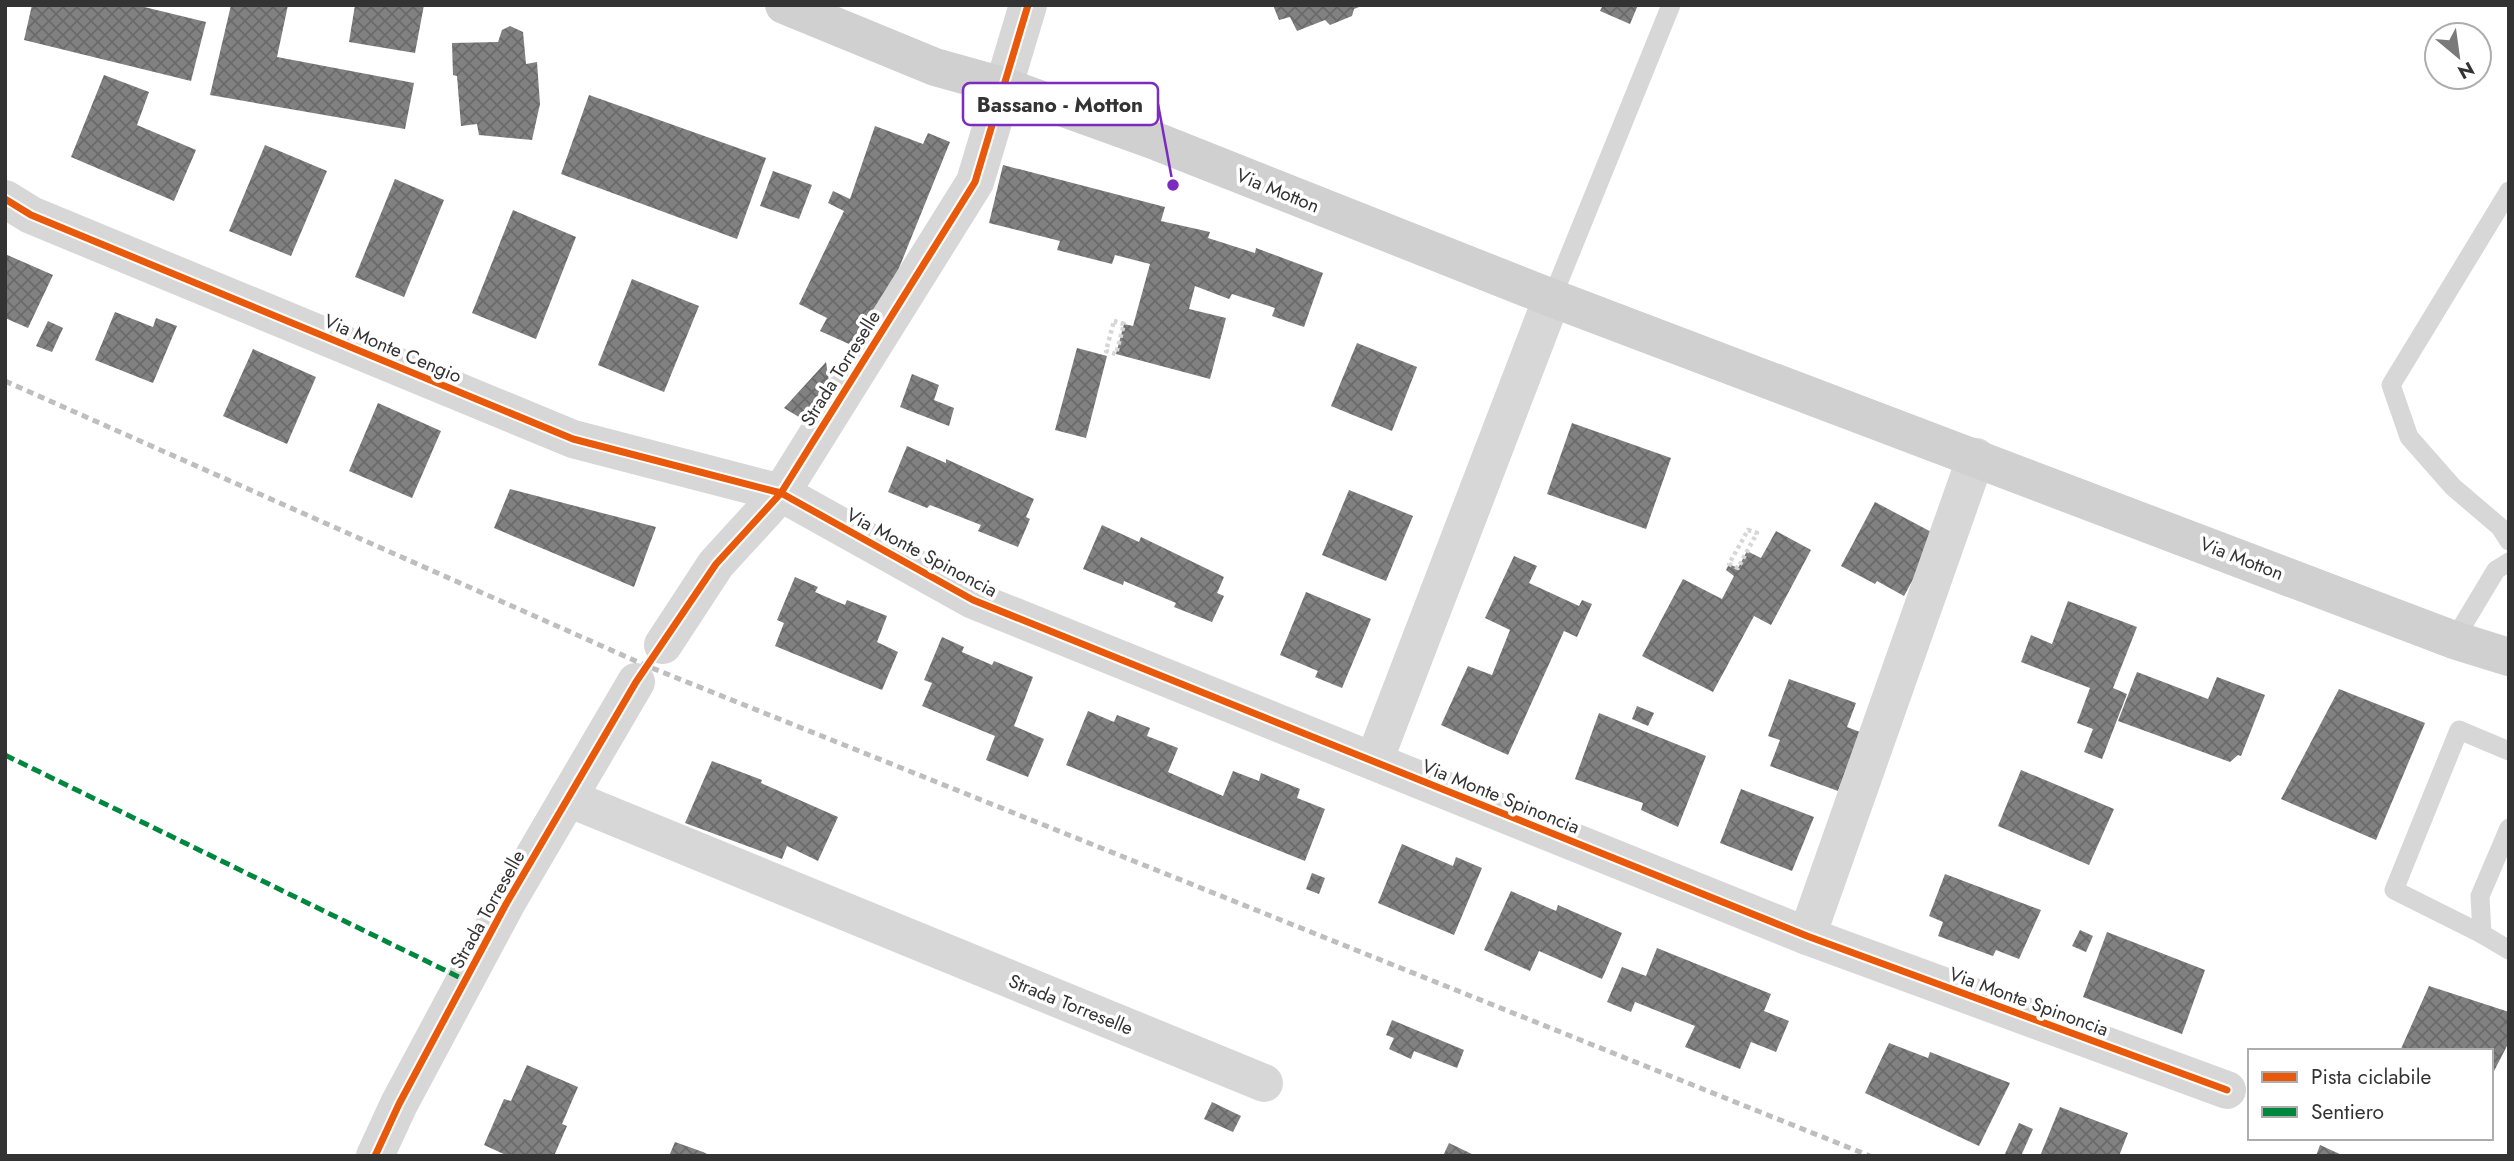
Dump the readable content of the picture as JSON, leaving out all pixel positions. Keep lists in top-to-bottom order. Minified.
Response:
{"streets":{"main road":["Via Motton"],"street":["Via Monte Cengio","Strada Torreselle","Via Monte Spinoncia"]},"crossings":[["Via Motton","Strada Torreselle"],["Via Monte Cengio","Strada Torreselle"],["Via Monte Cengio","Via Monte Spinoncia"],["Strada Torreselle","Via Monte Spinoncia"]],"places":["Bassano - Motton"],"legend":["Pista ciclabile","Sentiero"],"north":"bottom right"}
